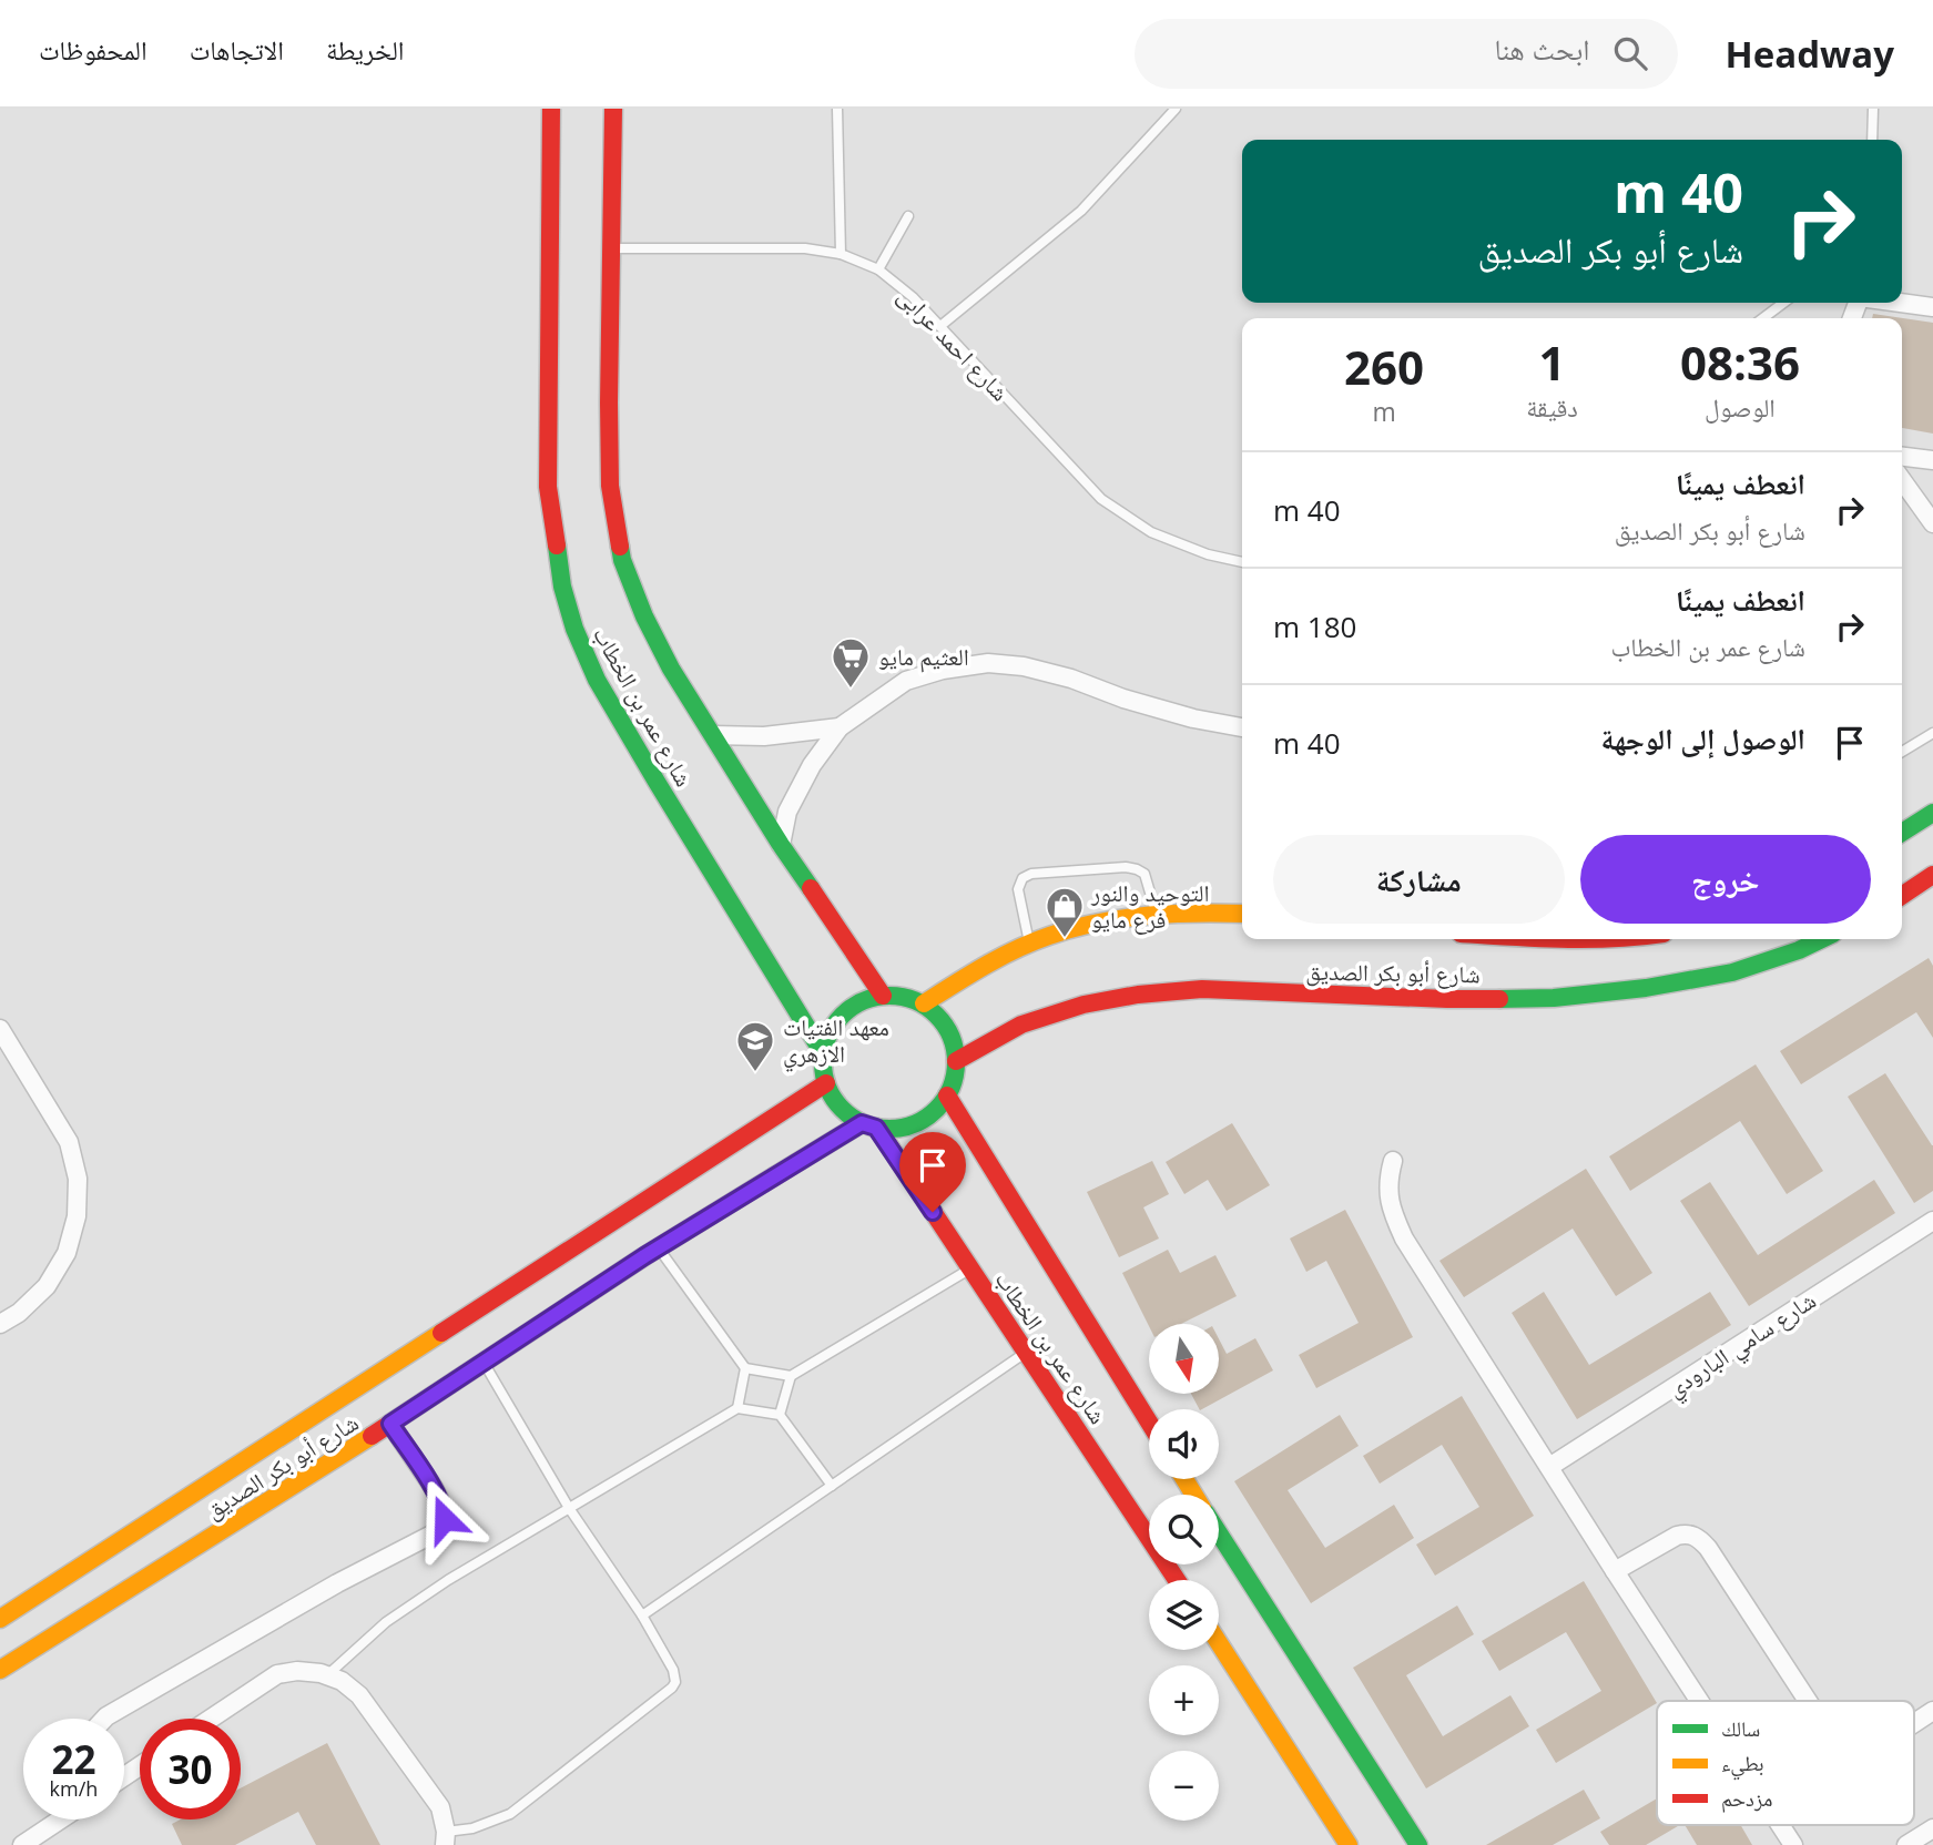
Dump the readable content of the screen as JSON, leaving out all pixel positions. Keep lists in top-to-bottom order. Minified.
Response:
{"streets":{"street":["شارع عمر بن الخطاب","شارع أبو بكر الصديق","شارع سامي البارودي"],"lane":["شارع احمد عرابى"]},"crossings":[["شارع احمد عرابى","شارع عمر بن الخطاب"],["شارع عمر بن الخطاب","شارع أبو بكر الصديق"]],"places":{"supermarket":["العثيم مايو"],"shop":["التوحيد والنور فرع مايو"],"school or university":["معهد الفتيات الازهري"]},"legend":["سالك","بطيء","مزدحم"],"north":"bottom","page":{"header":"Headway","search":"ابحث هنا","nav":["الخريطة","الاتجاهات","المحفوظات"],"turn":["40 m","شارع أبو بكر الصديق"],"eta":["08:36","الوصول","1","دقيقة","260","m"],"list":[{"name":"انعطف يمينًا","note":"شارع أبو بكر الصديق","value":"40 m"},{"name":"انعطف يمينًا","note":"شارع عمر بن الخطاب","value":"180 m"},{"name":"الوصول إلى الوجهة","value":"40 m"}],"buttons":["خروج","مشاركة"],"map_buttons":["+","−"],"speed":"22 km/h","limit":"30"}}
